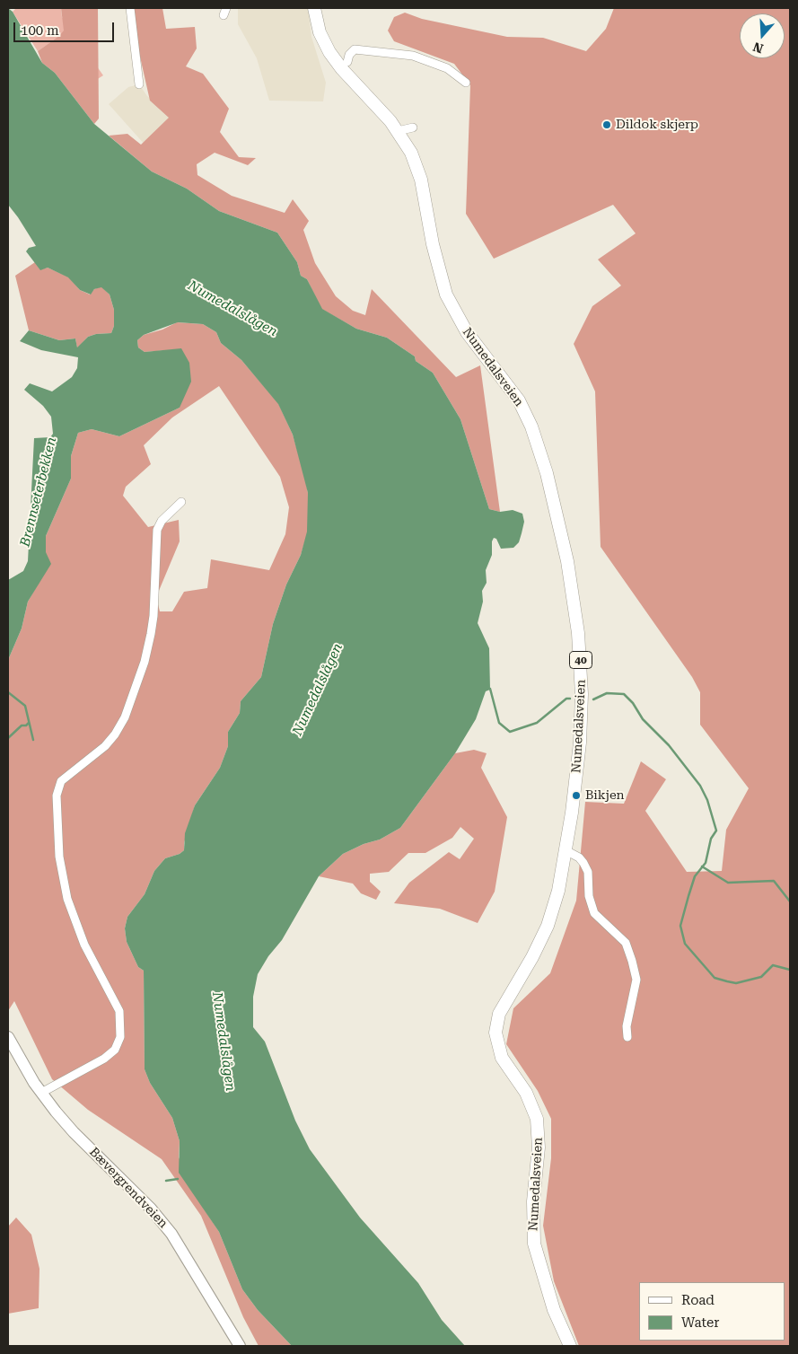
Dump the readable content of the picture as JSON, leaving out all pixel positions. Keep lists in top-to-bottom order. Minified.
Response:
{"streets":{"main road":["Numedalsveien","40","Bævergrendveien"]},"water":["Numedalslågen","Brennseterbekken"],"places":["Dildok skjerp","Bikjen"],"legend":["Road","Water"],"scale_bar":"100 m","north":"bottom"}
